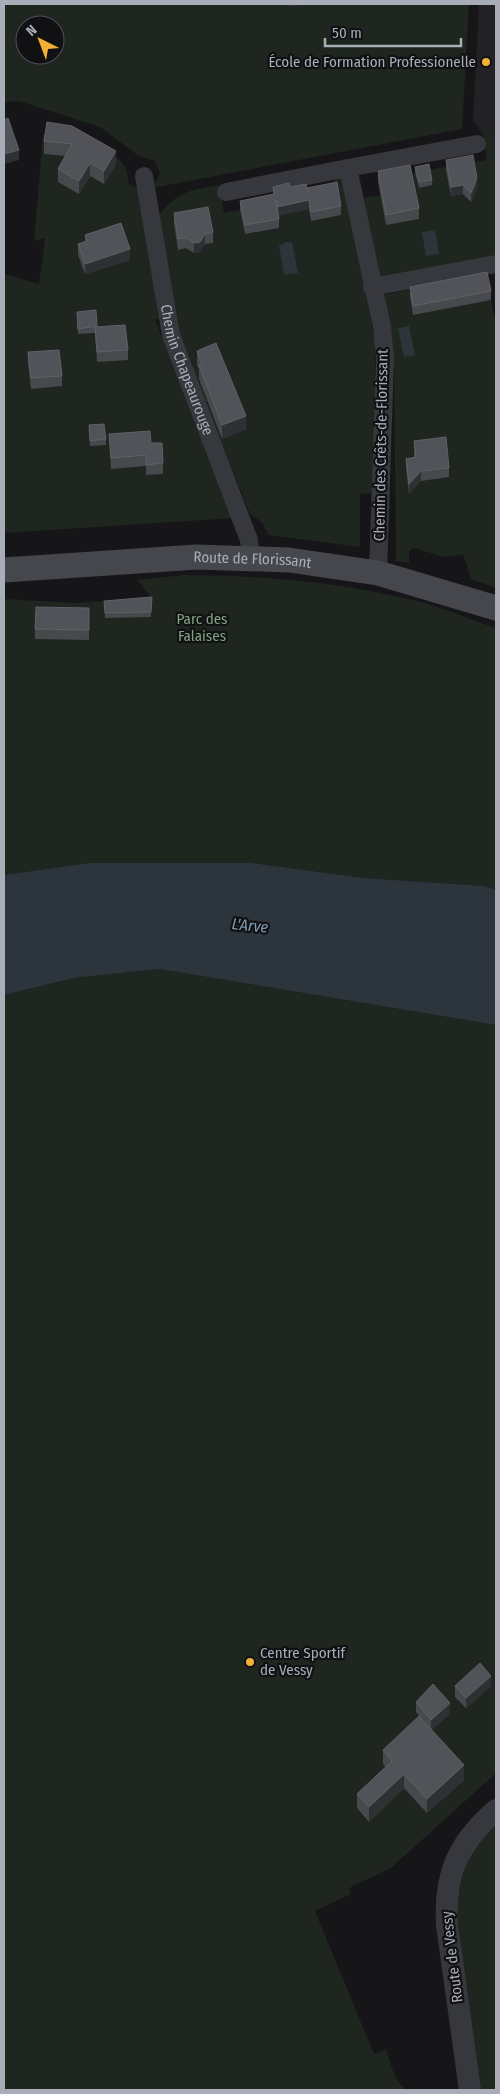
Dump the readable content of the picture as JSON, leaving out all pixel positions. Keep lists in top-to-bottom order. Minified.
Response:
{"streets":{"main road":["Route de Florissant"],"street":["Chemin Chapeaurouge","Chemin des Crêts-de-Florissant","Route de Vessy"]},"crossings":[["Chemin Chapeaurouge","Route de Florissant"],["Chemin des Crêts-de-Florissant","Route de Florissant"]],"water":["L'Arve"],"parks":["Parc des Falaises"],"places":["École de Formation Professionelle","Centre Sportif de Vessy"],"scale_bar":"50 m","north":"top left"}
